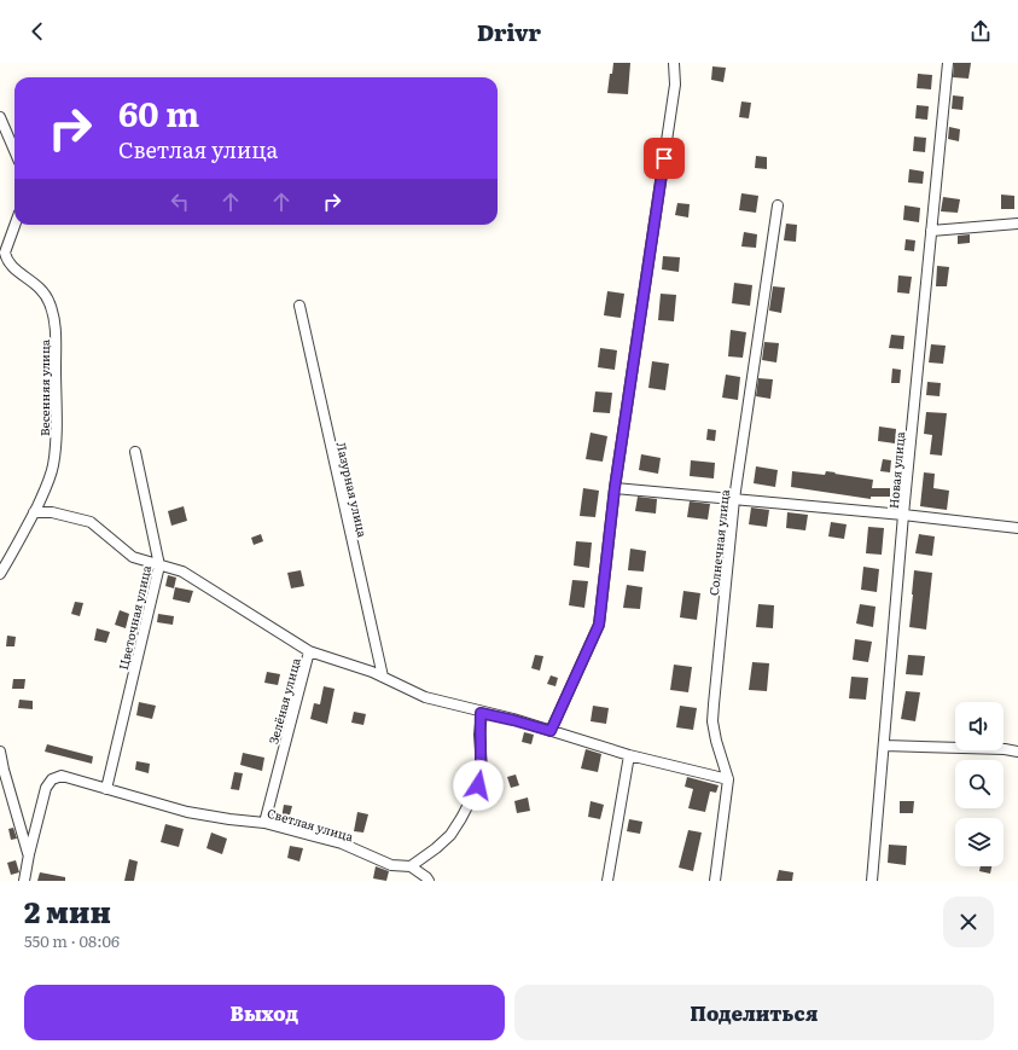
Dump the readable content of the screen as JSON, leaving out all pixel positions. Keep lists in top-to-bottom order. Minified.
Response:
{"streets":{"street":["Весенняя улица","Новая улица","Лазурная улица","Солнечная улица","Цветочная улица","Зелёная улица","Светлая улица"]},"crossings":[["Лазурная улица","Зелёная улица"],["Цветочная улица","Светлая улица"],["Зелёная улица","Светлая улица"]],"page":{"header":"Drivr","turn":["60 m","Светлая улица"],"heading":["2 мин","550 m · 08:06"],"buttons":["Выход","Поделиться"]}}
